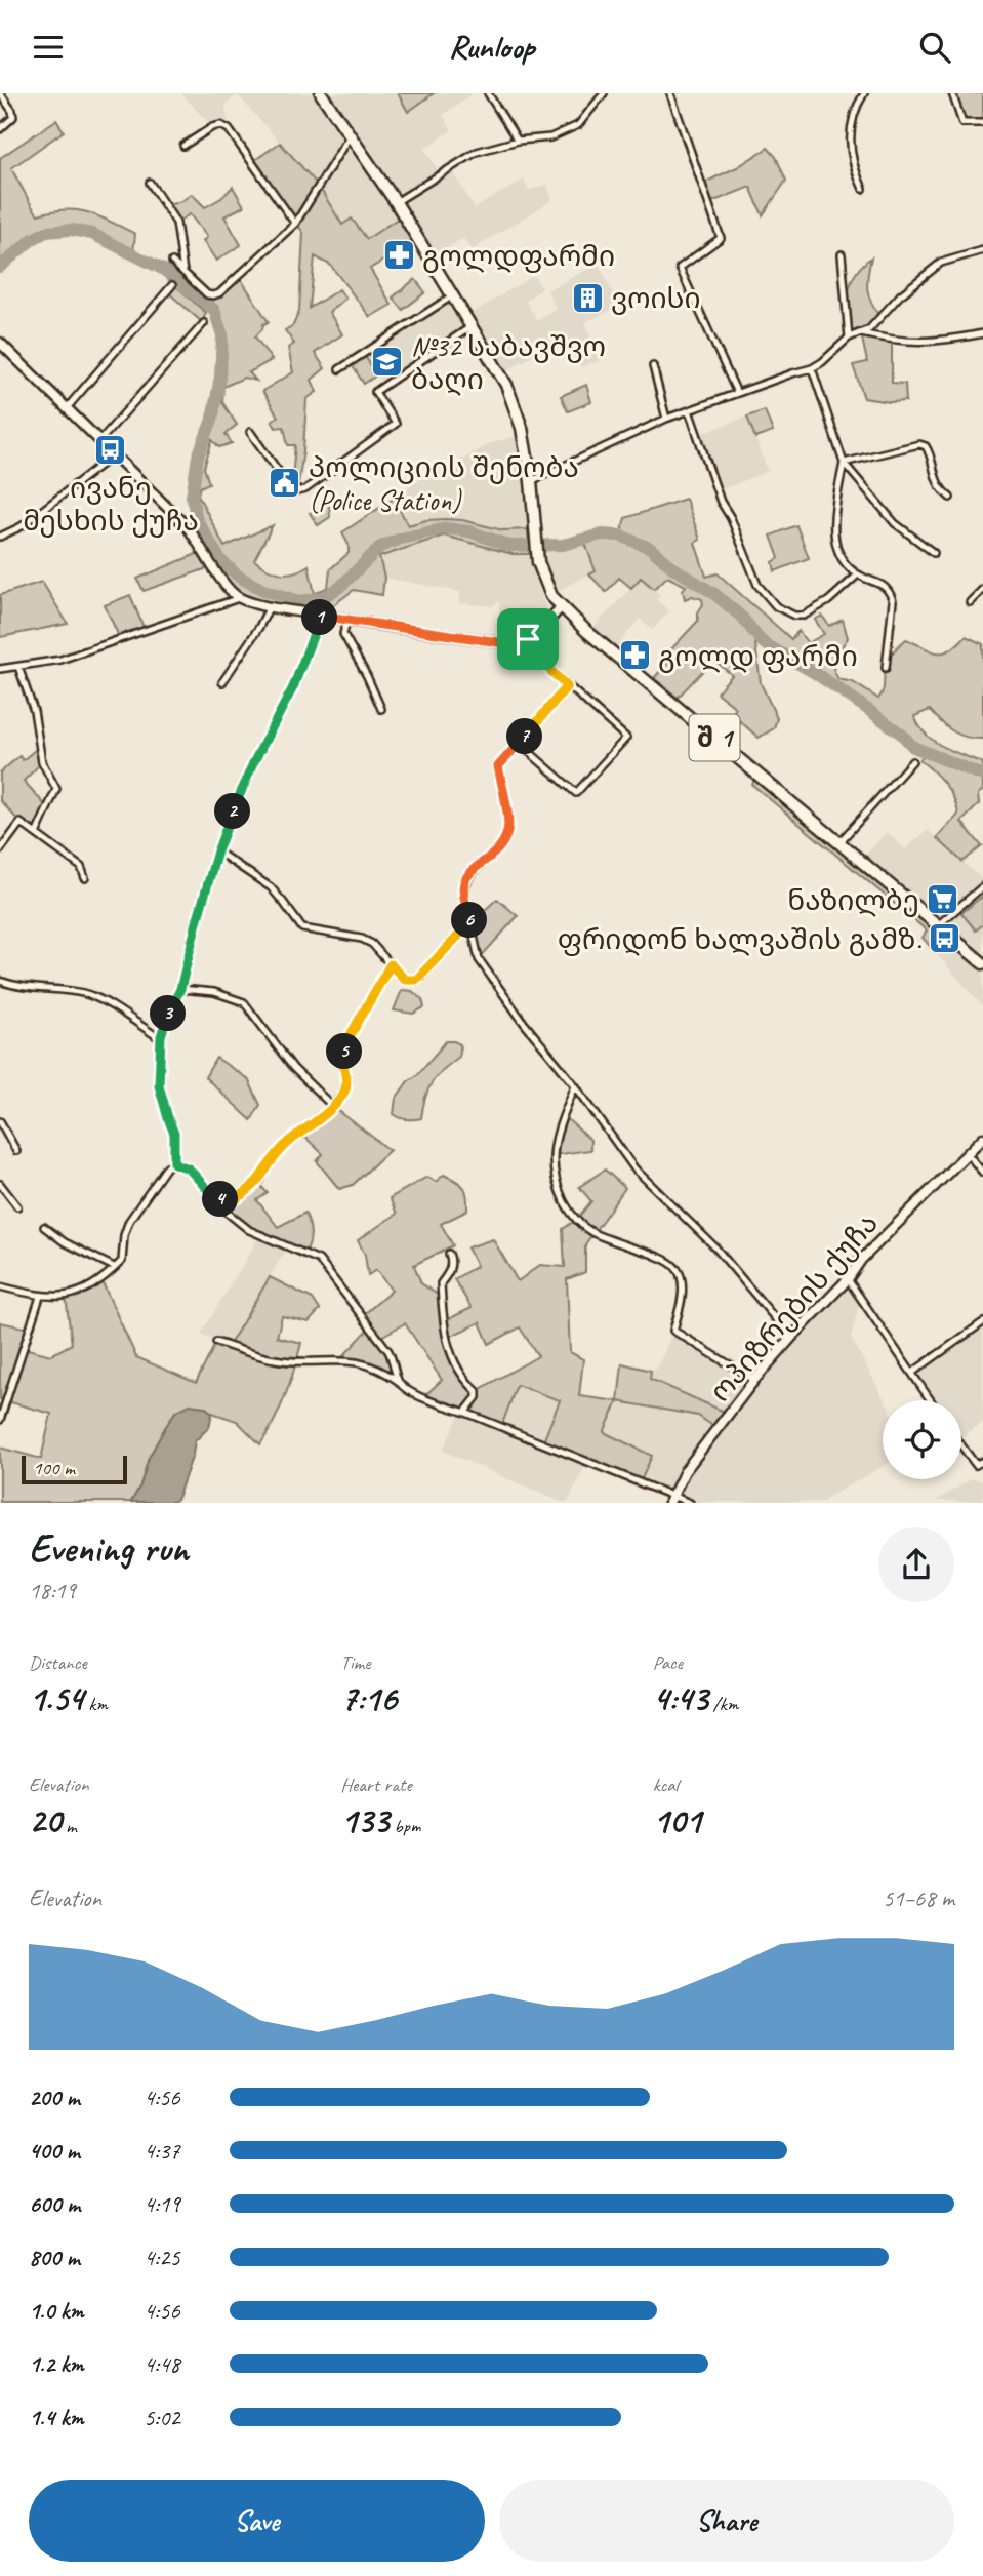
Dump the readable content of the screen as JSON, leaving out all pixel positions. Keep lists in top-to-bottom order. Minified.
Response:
{"streets":{"highway":["შ 1"],"street":["ოპიზრების ქუჩა"]},"places":{"pharmacy":["გოლდფარმი","გოლდ ფარმი"],"building":["ვოისი"],"school or university":["№32 საბავშვო ბაღი"],"bus stop":["ივანე მესხის ქუჩა","ფრიდონ ხალვაშის გამზ."],"public building":["პოლიციის შენობა (Police Station)"],"supermarket":["ნაზილბე"]},"scale_bar":"100 m","page":{"header":"Runloop","pins":["1","7","2","6","3","5","4"],"scale":"100 m","heading":["Evening run","18:19"],"stats":[["Distance","1.54 km"],["Time","7:16"],["Pace","4:43 /km"],["Elevation","20 m"],["Heart rate","133 bpm"],["kcal","101"]],"chart":["Elevation","51–68 m"],"list":[{"name":"200 m","note":"4:56"},{"name":"400 m","note":"4:37"},{"name":"600 m","note":"4:19"},{"name":"800 m","note":"4:25"},{"name":"1.0 km","note":"4:56"},{"name":"1.2 km","note":"4:48"},{"name":"1.4 km","note":"5:02"}],"buttons":["Save","Share"]}}
